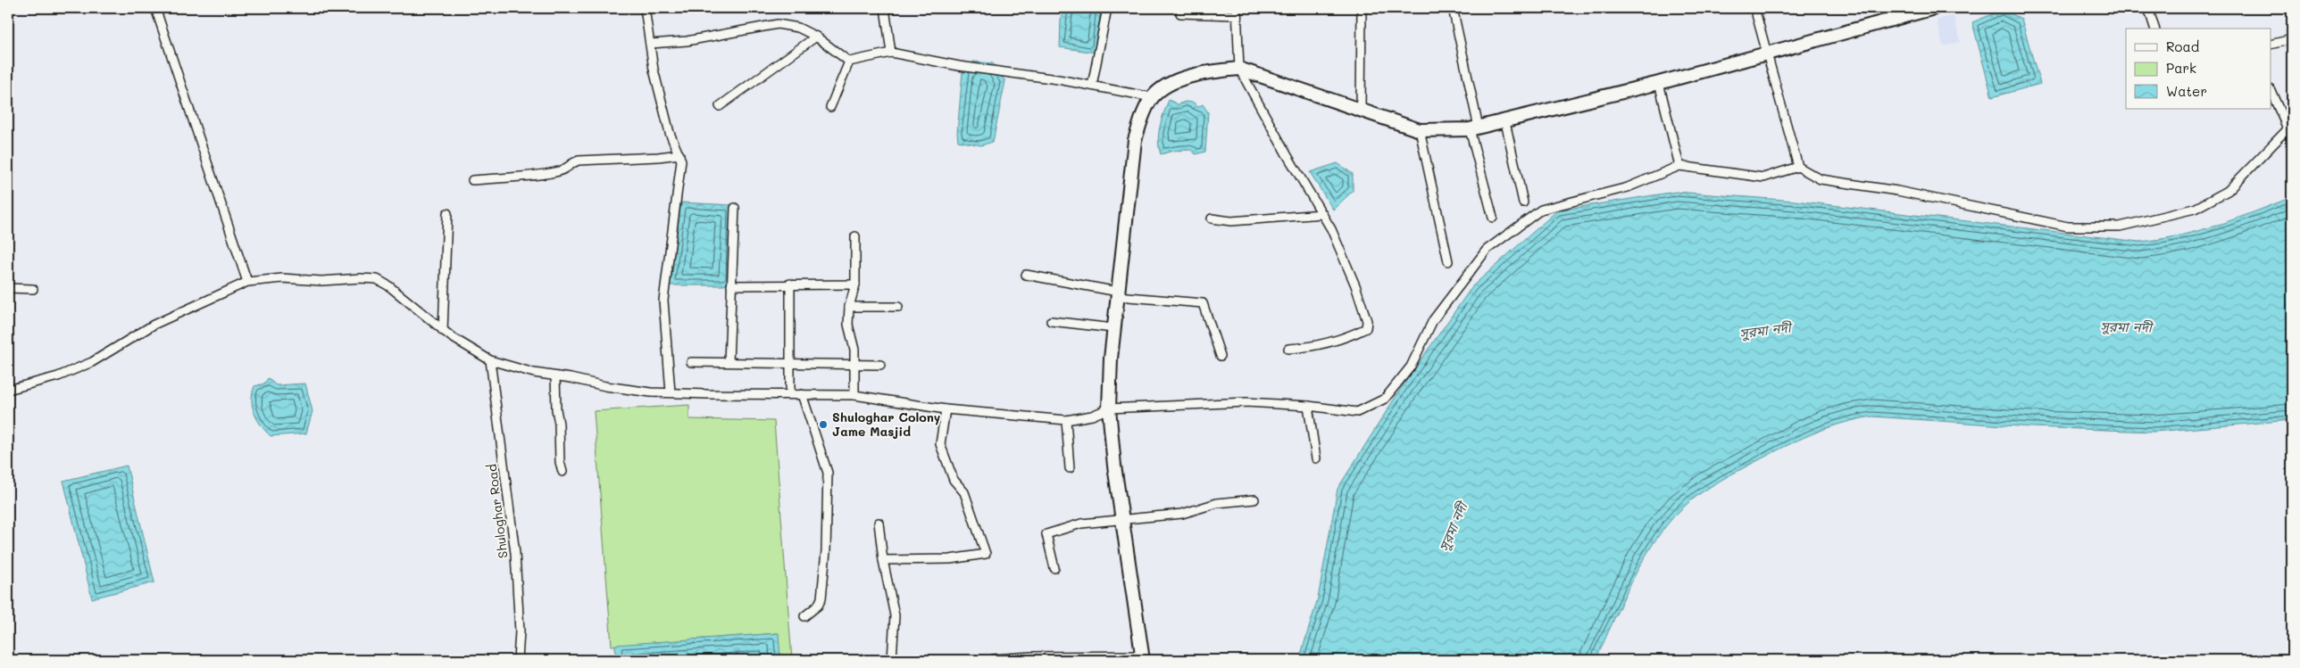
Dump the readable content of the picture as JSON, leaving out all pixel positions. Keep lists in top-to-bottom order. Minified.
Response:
{"streets":{"street":["Shuloghar Road"]},"water":["সুরমা নদী"],"places":["Shuloghar Colony Jame Masjid"],"legend":["Road","Park","Water"]}
